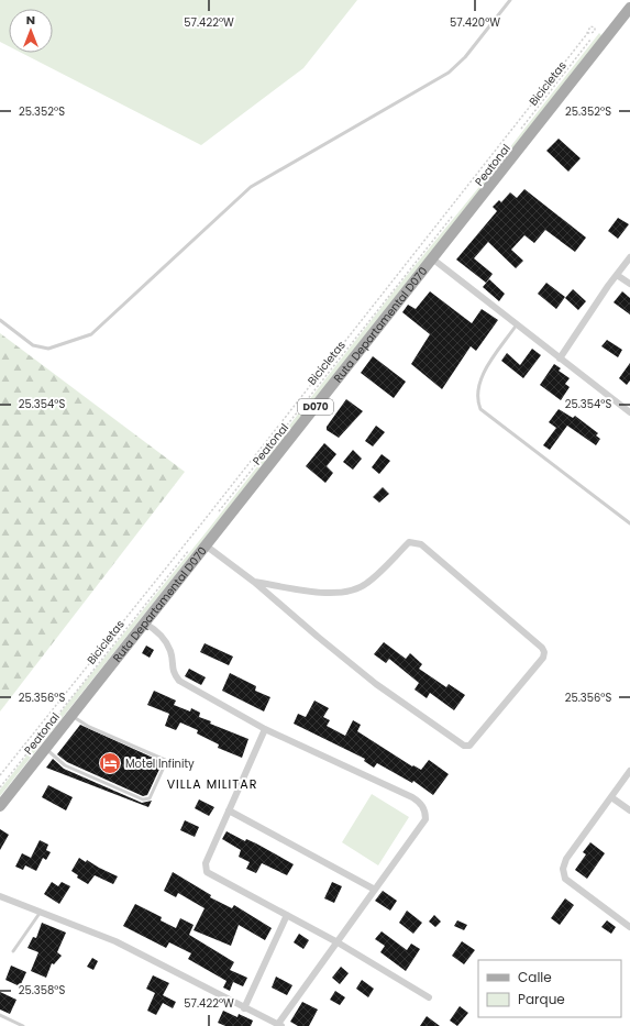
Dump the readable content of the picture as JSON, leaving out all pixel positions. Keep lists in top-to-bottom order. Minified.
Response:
{"streets":{"main road":["Ruta Departamental D070","D070"],"path":["Bicicletas","Peatonal"]},"districts":["VILLA MILITAR"],"places":{"hotel":["Motel Infinity"]},"legend":["Calle","Parque"],"north":"top","coordinates":["57.422°W","57.420°W","25.352°S","25.354°S","25.356°S","25.358°S"]}
